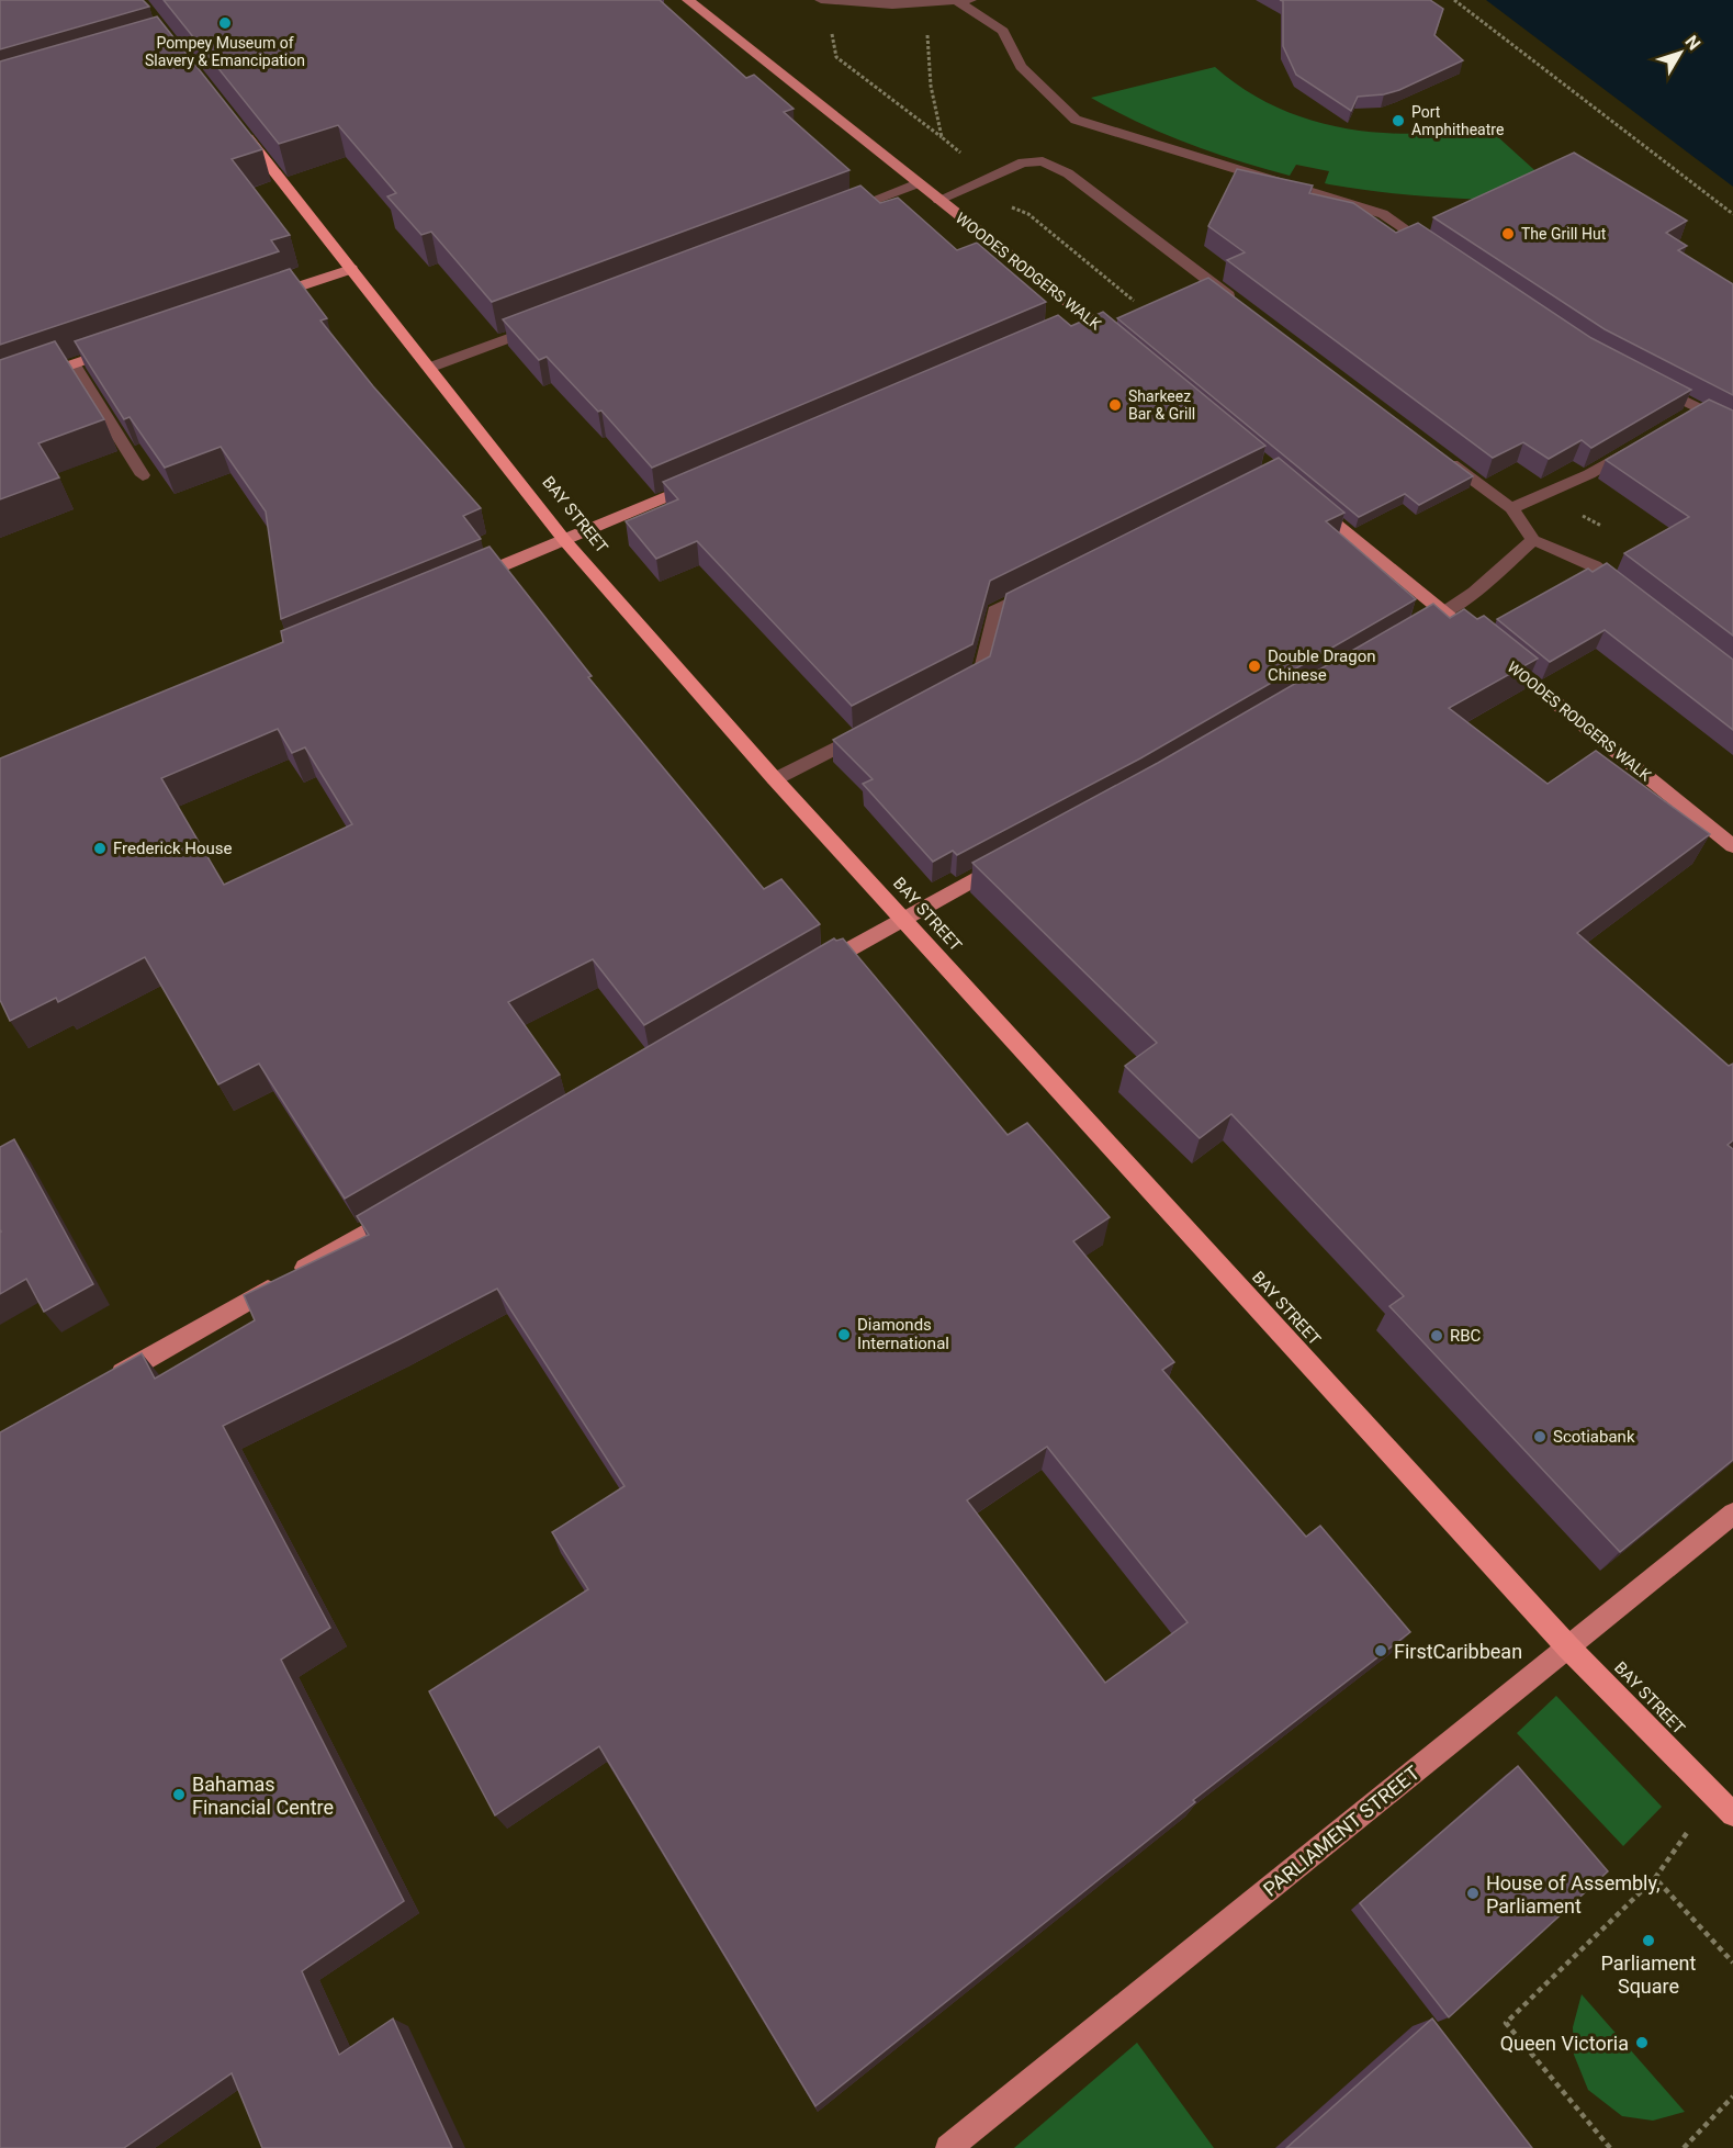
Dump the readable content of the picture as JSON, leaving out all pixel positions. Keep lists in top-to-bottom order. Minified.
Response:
{"streets":{"highway":["BAY STREET"],"main road":["WOODES RODGERS WALK","PARLIAMENT STREET"]},"crossings":[["BAY STREET","PARLIAMENT STREET"]],"places":["Pompey Museum of Slavery & Emancipation","Port Amphitheatre","The Grill Hut","Sharkeez Bar & Grill","Double Dragon Chinese","Frederick House","Diamonds International","RBC","Scotiabank","FirstCaribbean","Bahamas Financial Centre","House of Assembly, Parliament","Parliament Square","Queen Victoria"],"north":"top right"}
